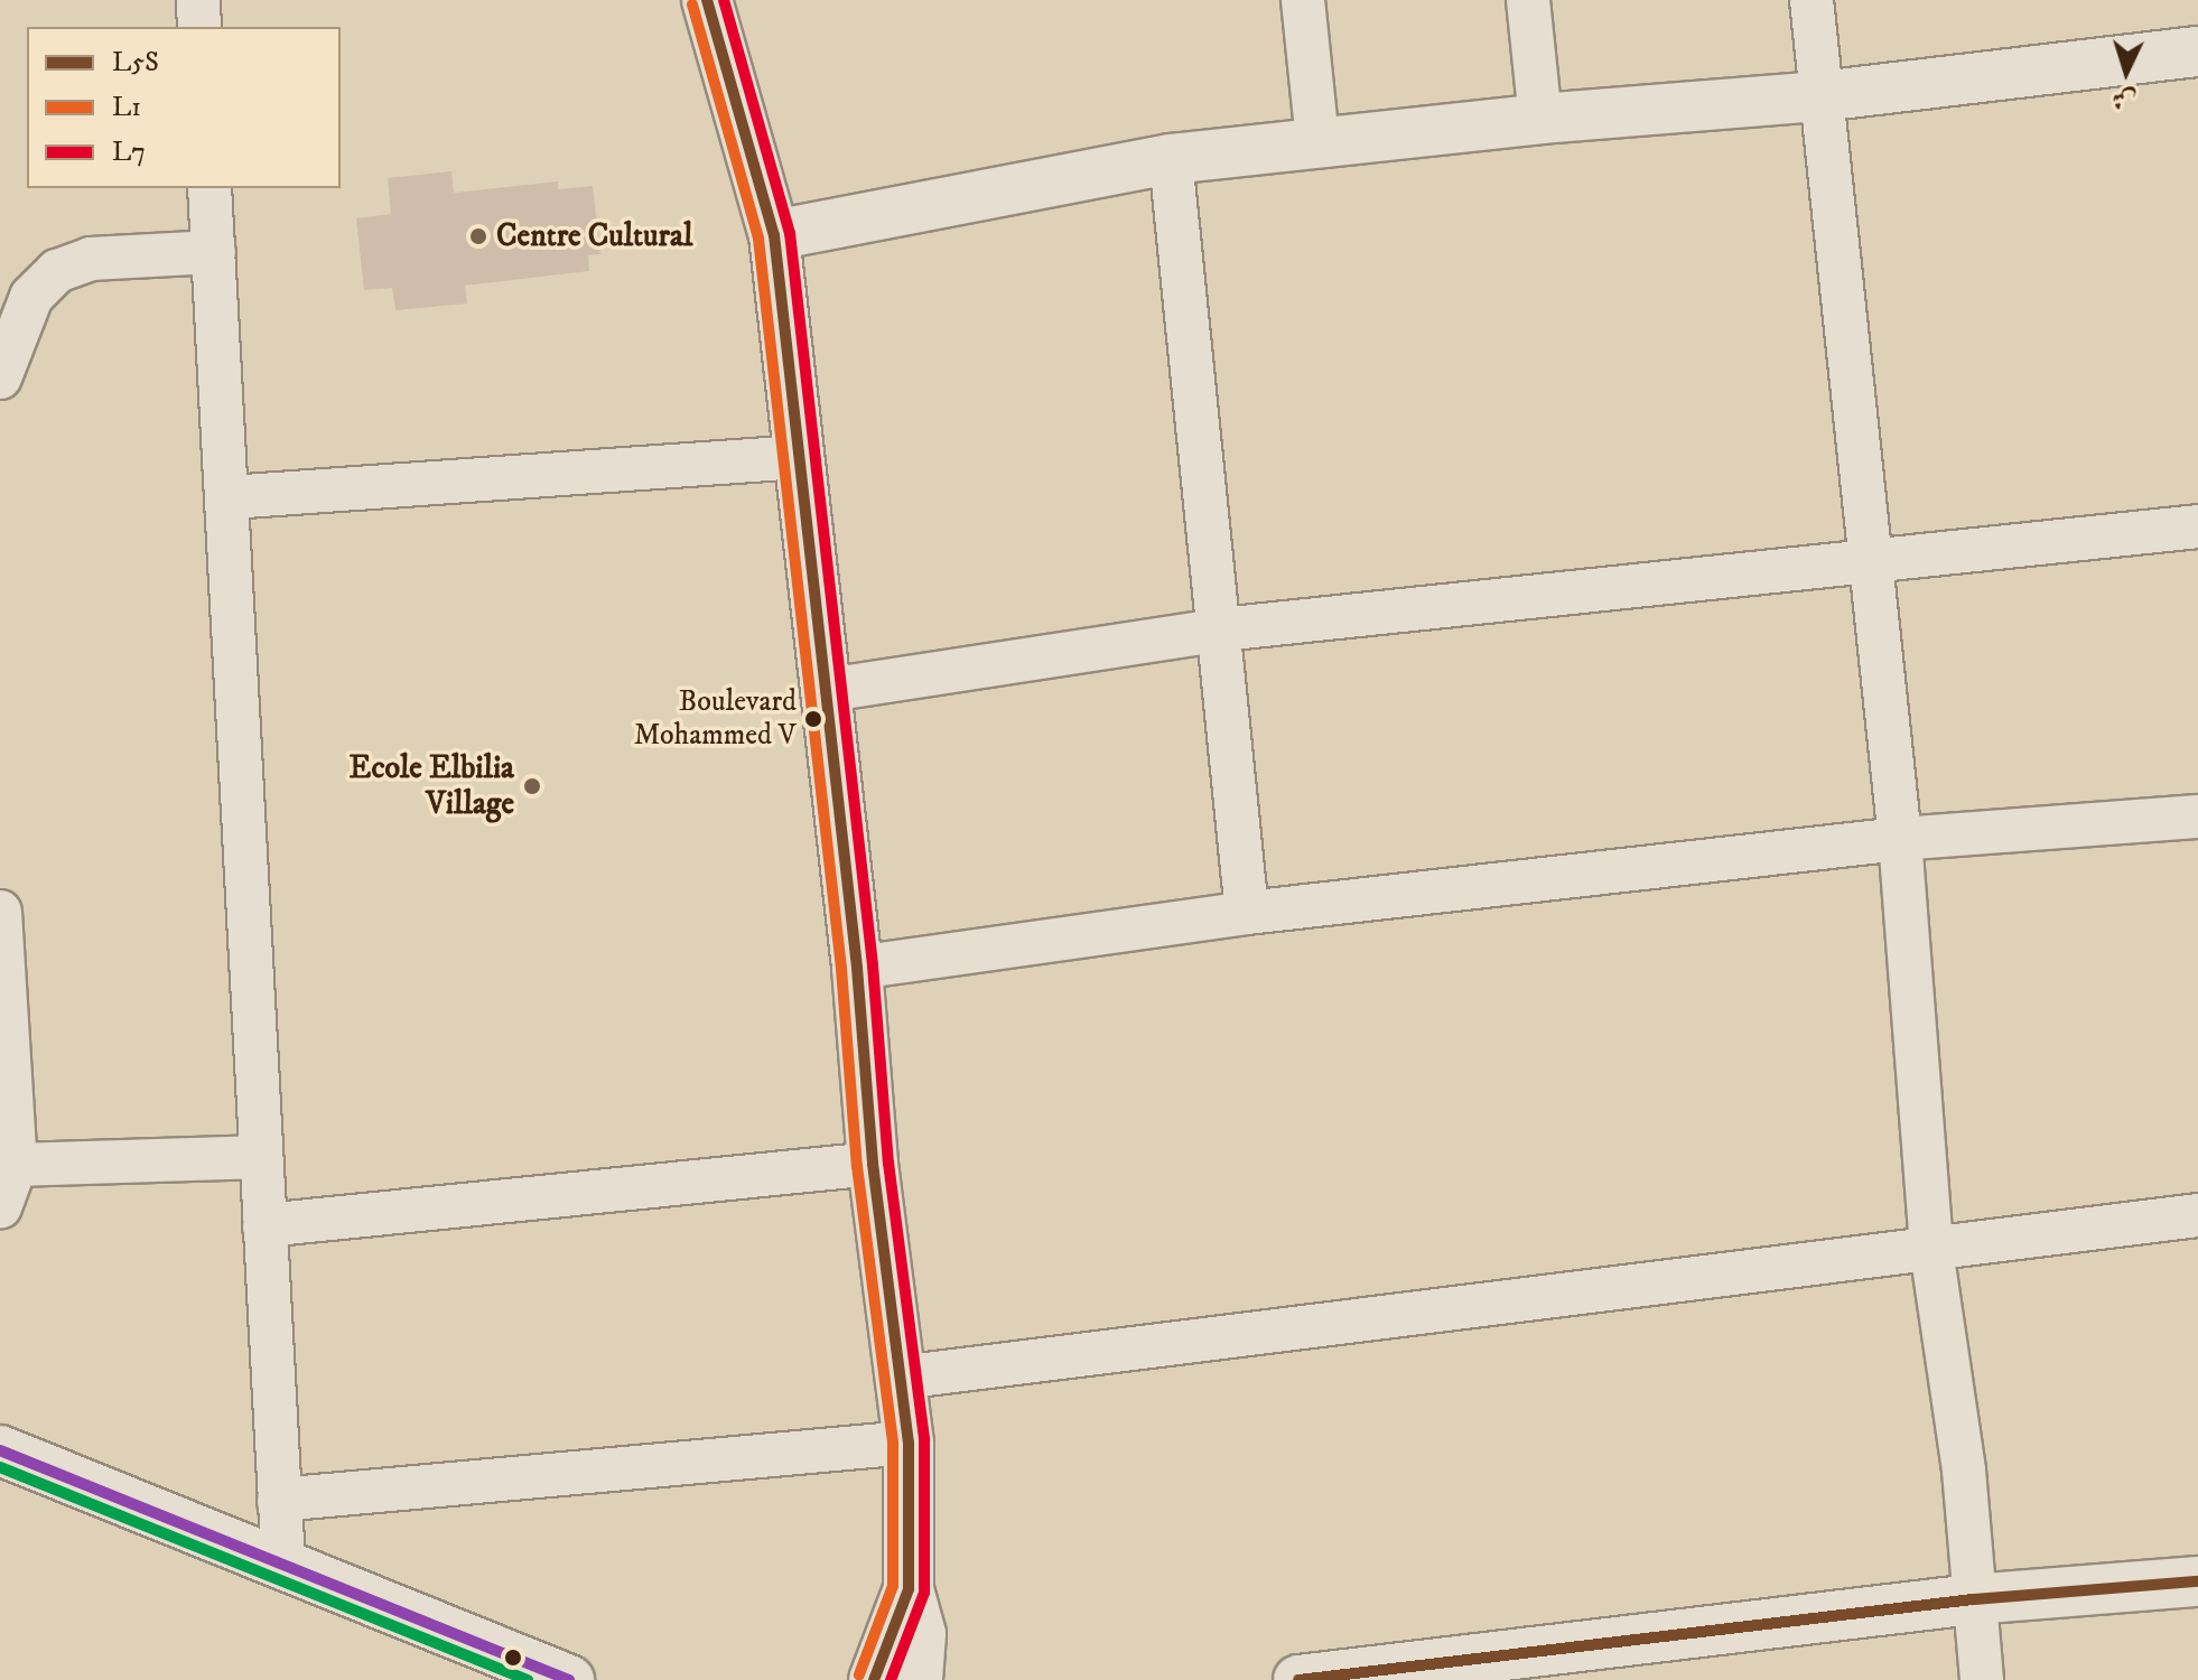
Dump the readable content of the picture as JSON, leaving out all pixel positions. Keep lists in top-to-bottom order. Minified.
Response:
{"places":["Centre Cultural","Boulevard Mohammed V","Ecole Elbilia Village"],"lines":["transit line L5S","transit line L7","transit line L1"],"legend":["L5S","L1","L7"],"north":"bottom"}
